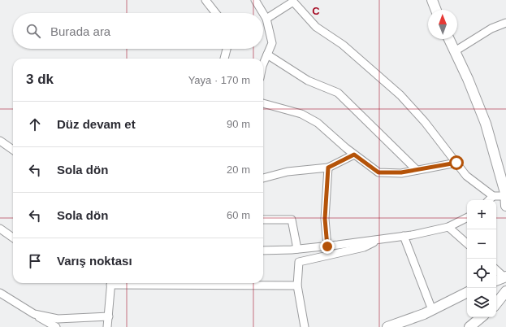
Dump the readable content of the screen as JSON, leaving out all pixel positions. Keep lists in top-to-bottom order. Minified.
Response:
{"north":"top","page":{"search":"Burada ara","heading":["3 dk","Yaya · 170 m"],"list":[["Düz devam et","90 m"],["Sola dön","20 m"],["Sola dön","60 m"],"Varış noktası"],"map_buttons":["+","−"]},"grid":{"columns":["C"]}}
